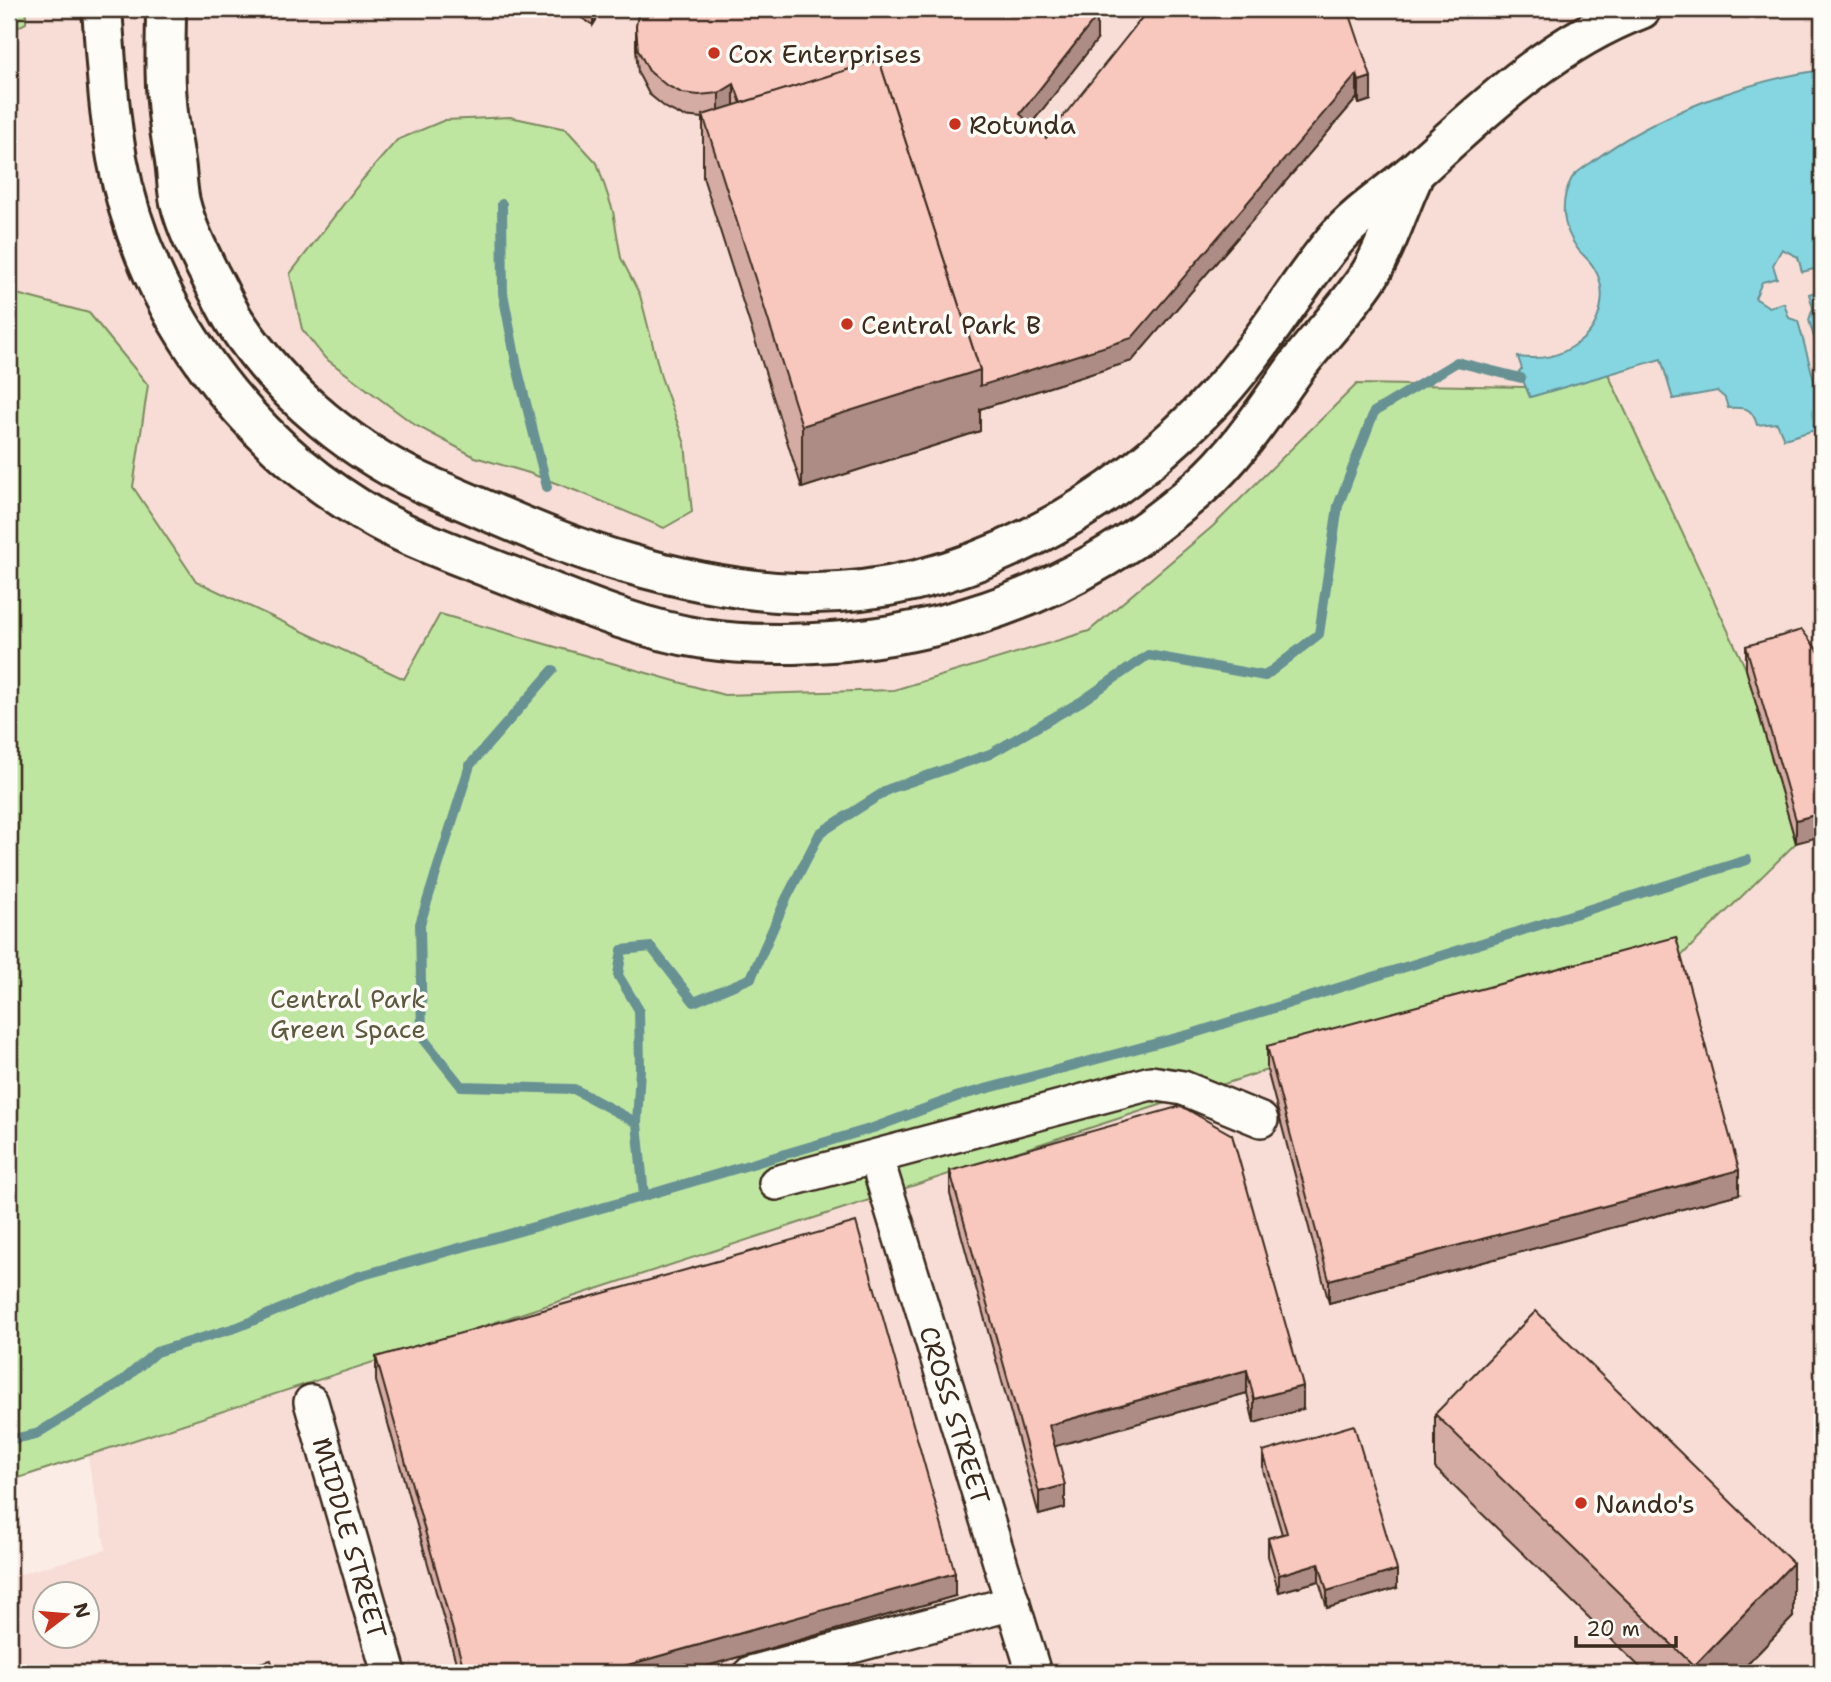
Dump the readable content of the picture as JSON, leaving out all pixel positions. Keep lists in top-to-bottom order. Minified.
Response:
{"streets":{"street":["CROSS STREET","MIDDLE STREET"]},"parks":["Central Park Green Space"],"places":["Cox Enterprises","Rotunda","Central Park B","Nando's"],"scale_bar":"20 m","north":"right"}
